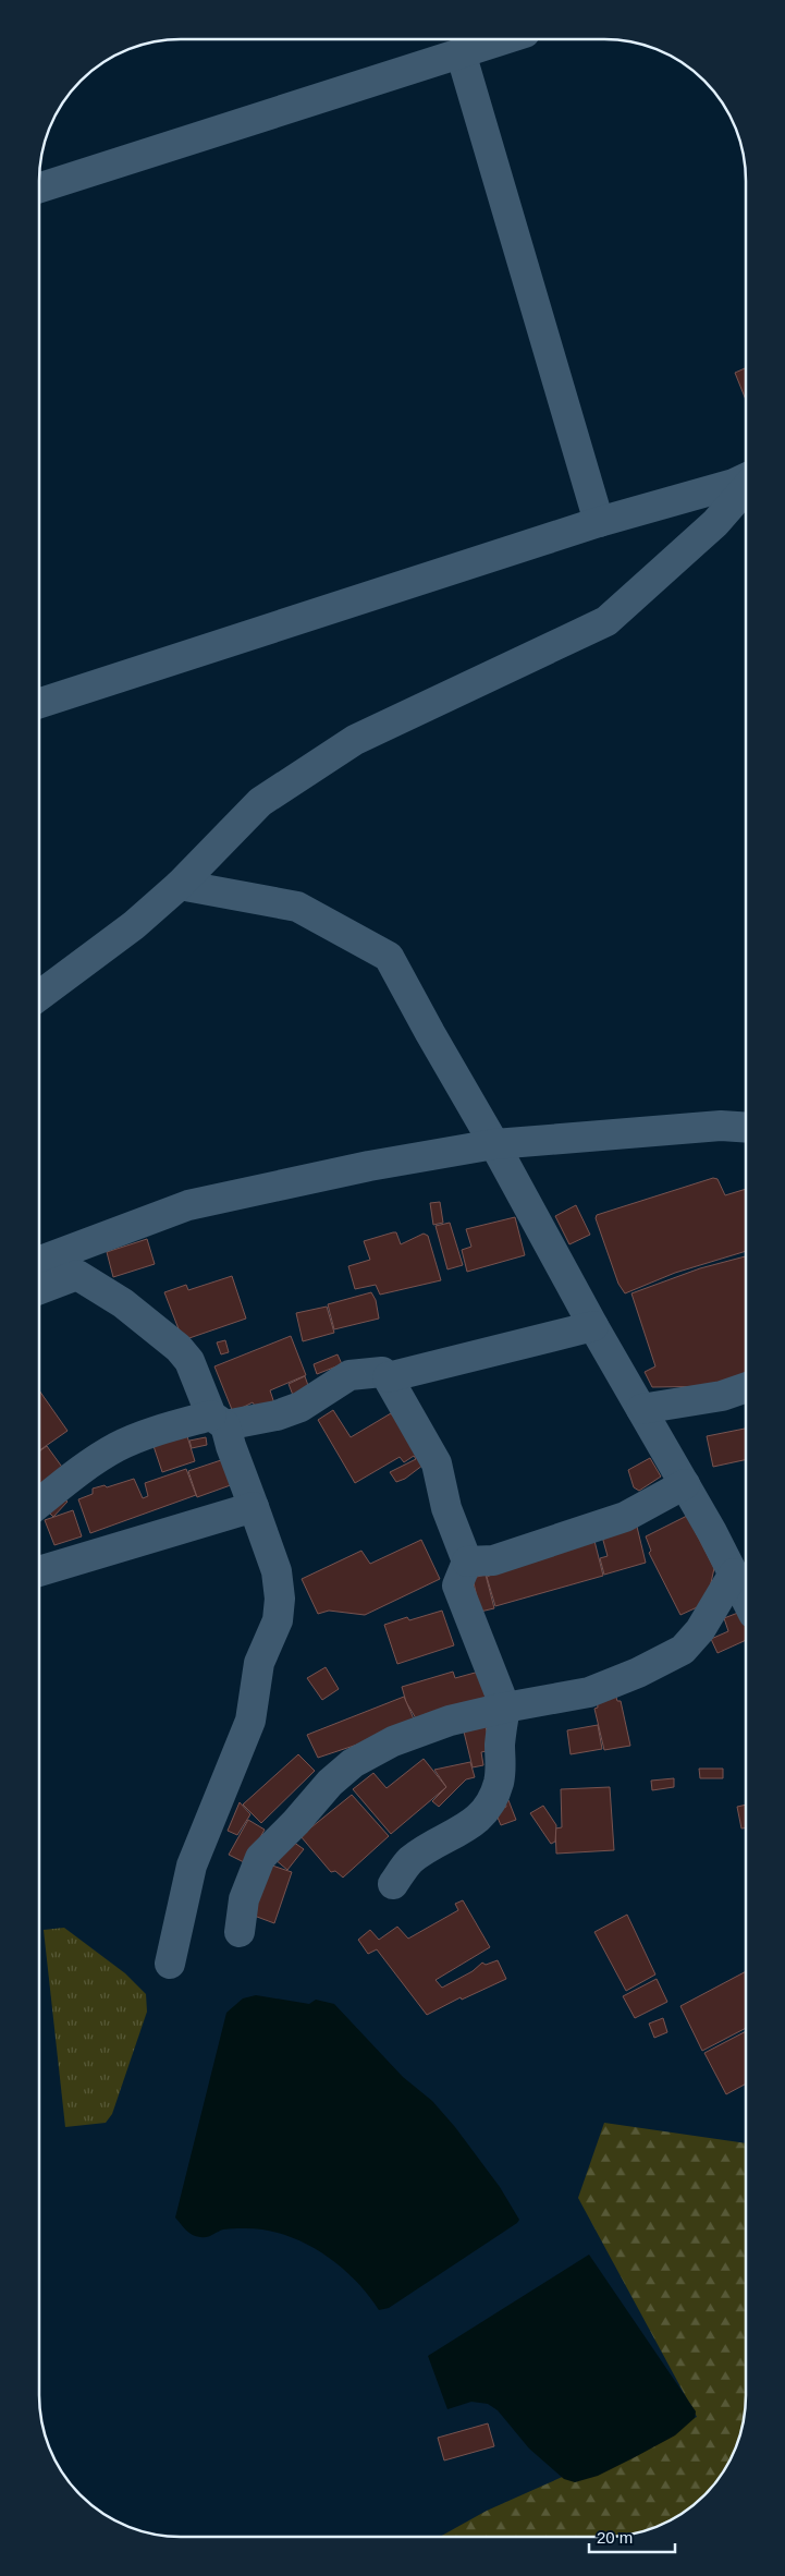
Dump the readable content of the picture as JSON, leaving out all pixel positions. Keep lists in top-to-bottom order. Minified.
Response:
{"scale_bar":"20 m"}
